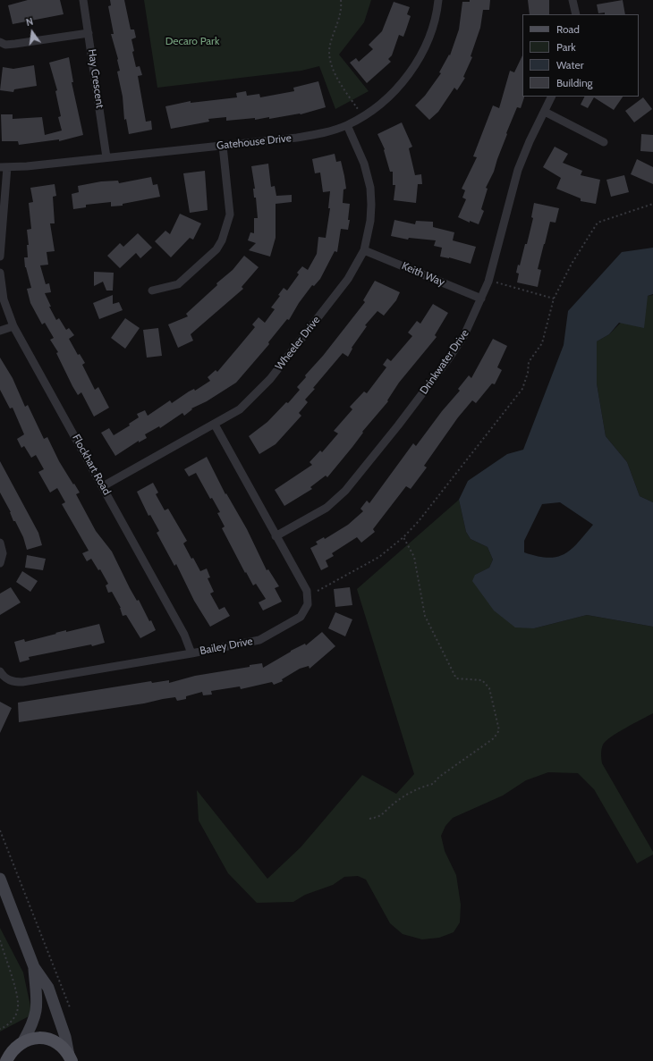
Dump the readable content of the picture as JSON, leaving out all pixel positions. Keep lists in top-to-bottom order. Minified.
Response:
{"streets":{"street":["Hay Crescent","Gatehouse Drive","Keith Way","Wheeler Drive","Drinkwater Drive","Flockhart Road","Bailey Drive"]},"crossings":[["Hay Crescent","Gatehouse Drive"],["Gatehouse Drive","Wheeler Drive"],["Keith Way","Wheeler Drive"],["Keith Way","Drinkwater Drive"],["Wheeler Drive","Flockhart Road"],["Wheeler Drive","Bailey Drive"],["Drinkwater Drive","Bailey Drive"],["Flockhart Road","Bailey Drive"]],"parks":["Decaro Park"],"legend":["Road","Park","Water","Building"],"north":"top"}
